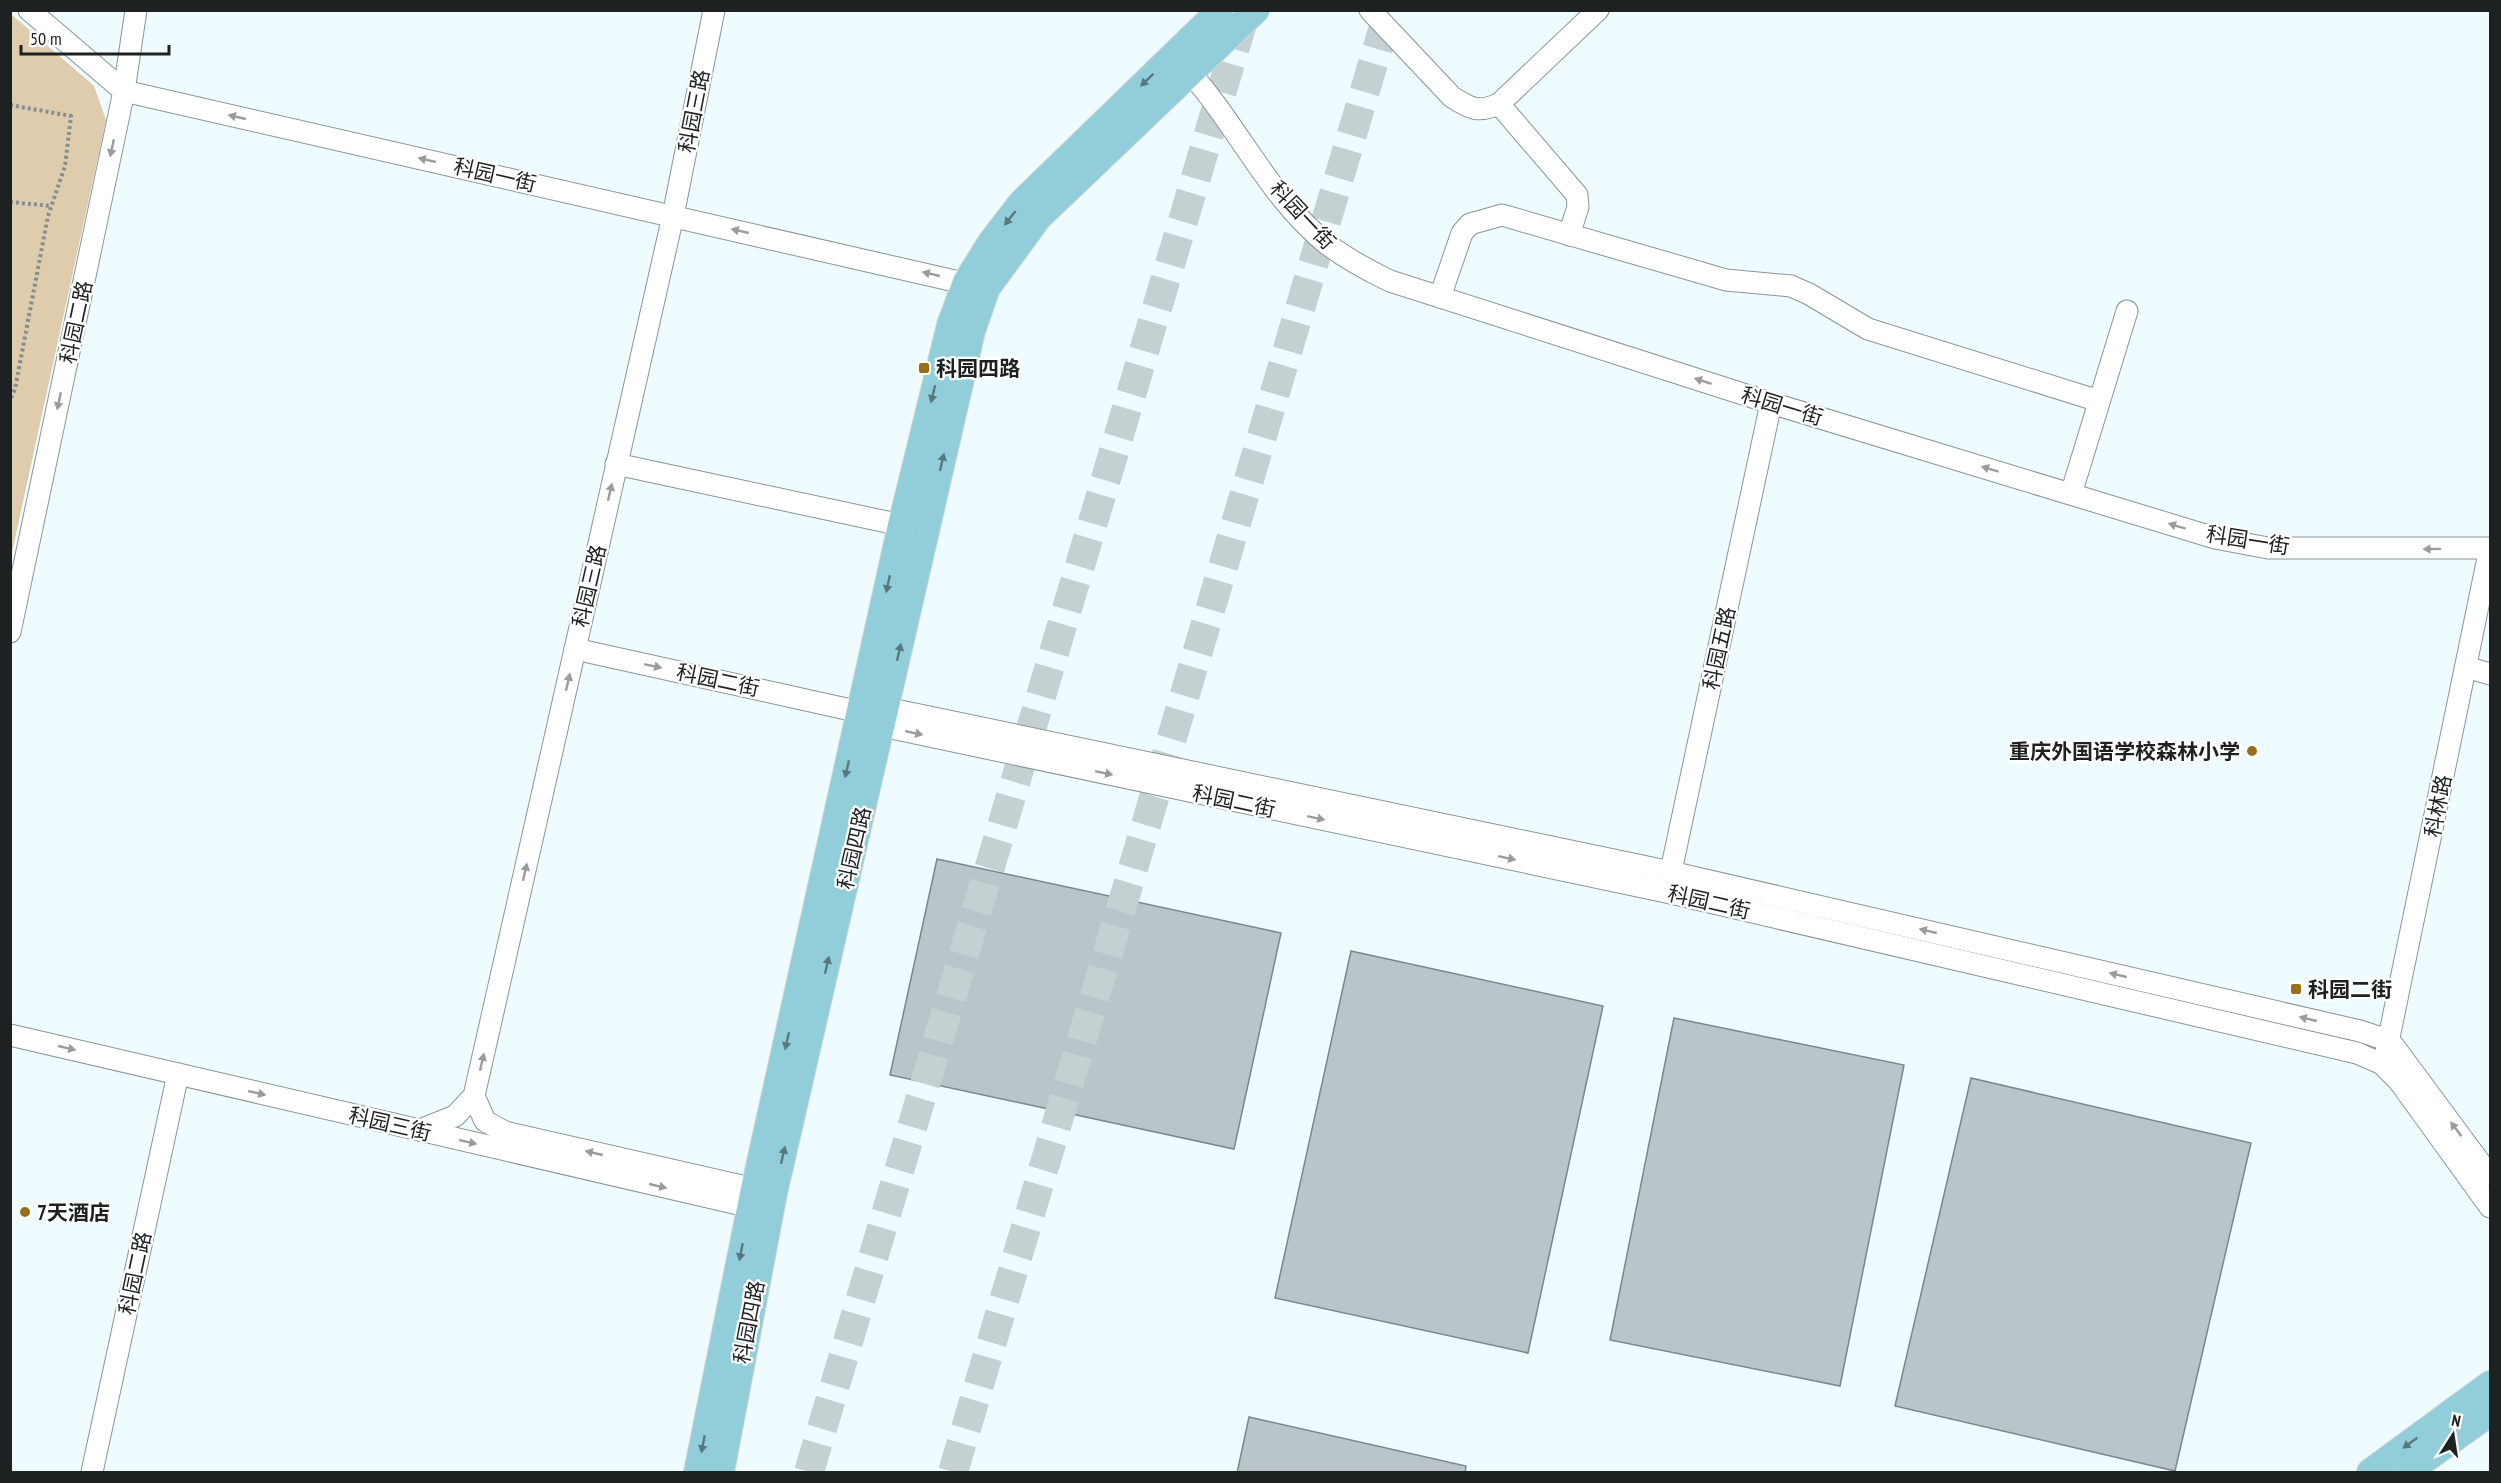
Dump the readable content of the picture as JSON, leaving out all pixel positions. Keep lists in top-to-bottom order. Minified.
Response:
{"streets":{"main road":["科园四路"],"street":["科园三路","科园一街","科园二路","科园五路","科园二街","科林路","科园三街"]},"crossings":[["科园三路","科园一街"],["科园三路","科园二街"],["科园一街","科园二路"],["科园一街","科园五路"],["科园一街","科林路"],["科园一街","科园四路"],["科园二路","科园三街"],["科园五路","科园二街"],["科园二街","科林路"],["科园二街","科园四路"],["科园四路","科园三街"]],"one_way":["科园三路","科园一街","科园二路"],"places":{"transit":["科园四路","科园二街"],"other":["重庆外国语学校森林小学","7天酒店"]},"scale_bar":"50 m","north":"top"}
